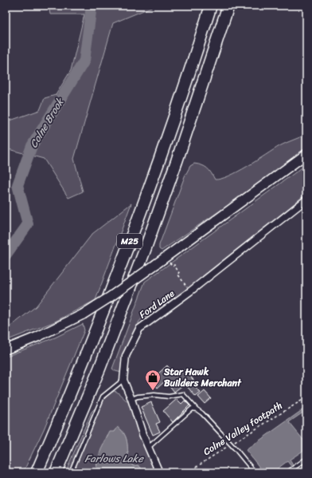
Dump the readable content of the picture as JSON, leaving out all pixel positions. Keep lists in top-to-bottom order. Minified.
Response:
{"streets":{"highway":["M25"],"street":["Ford Lane"],"path":["Colne Valley footpath"]},"water":["Colne Brook","Farlows Lake"],"places":{"shop":["Star Hawk Builders Merchant"]}}
